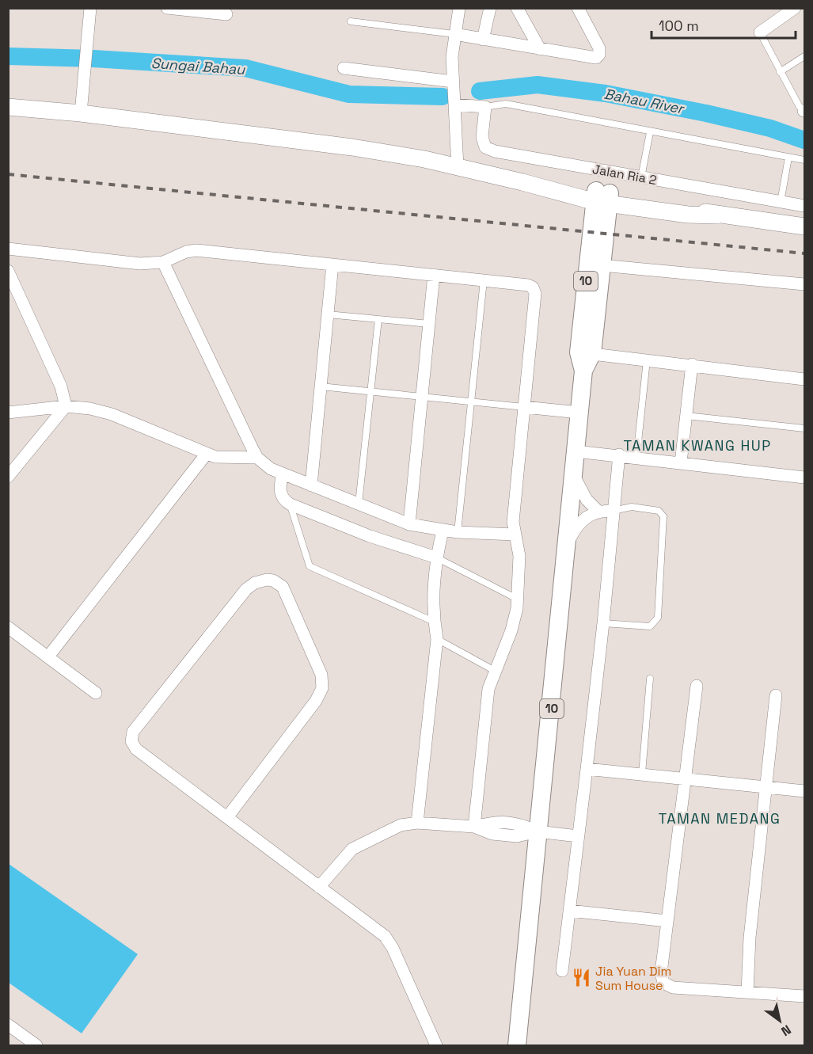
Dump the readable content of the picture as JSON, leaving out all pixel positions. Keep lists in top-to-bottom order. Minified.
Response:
{"streets":{"main road":["10"],"street":["Jalan Ria 2"]},"districts":["TAMAN KWANG HUP","TAMAN MEDANG"],"water":["Sungai Bahau","Bahau River"],"places":{"restaurant":["Jia Yuan Dim Sum House"]},"scale_bar":"100 m","north":"bottom right"}
